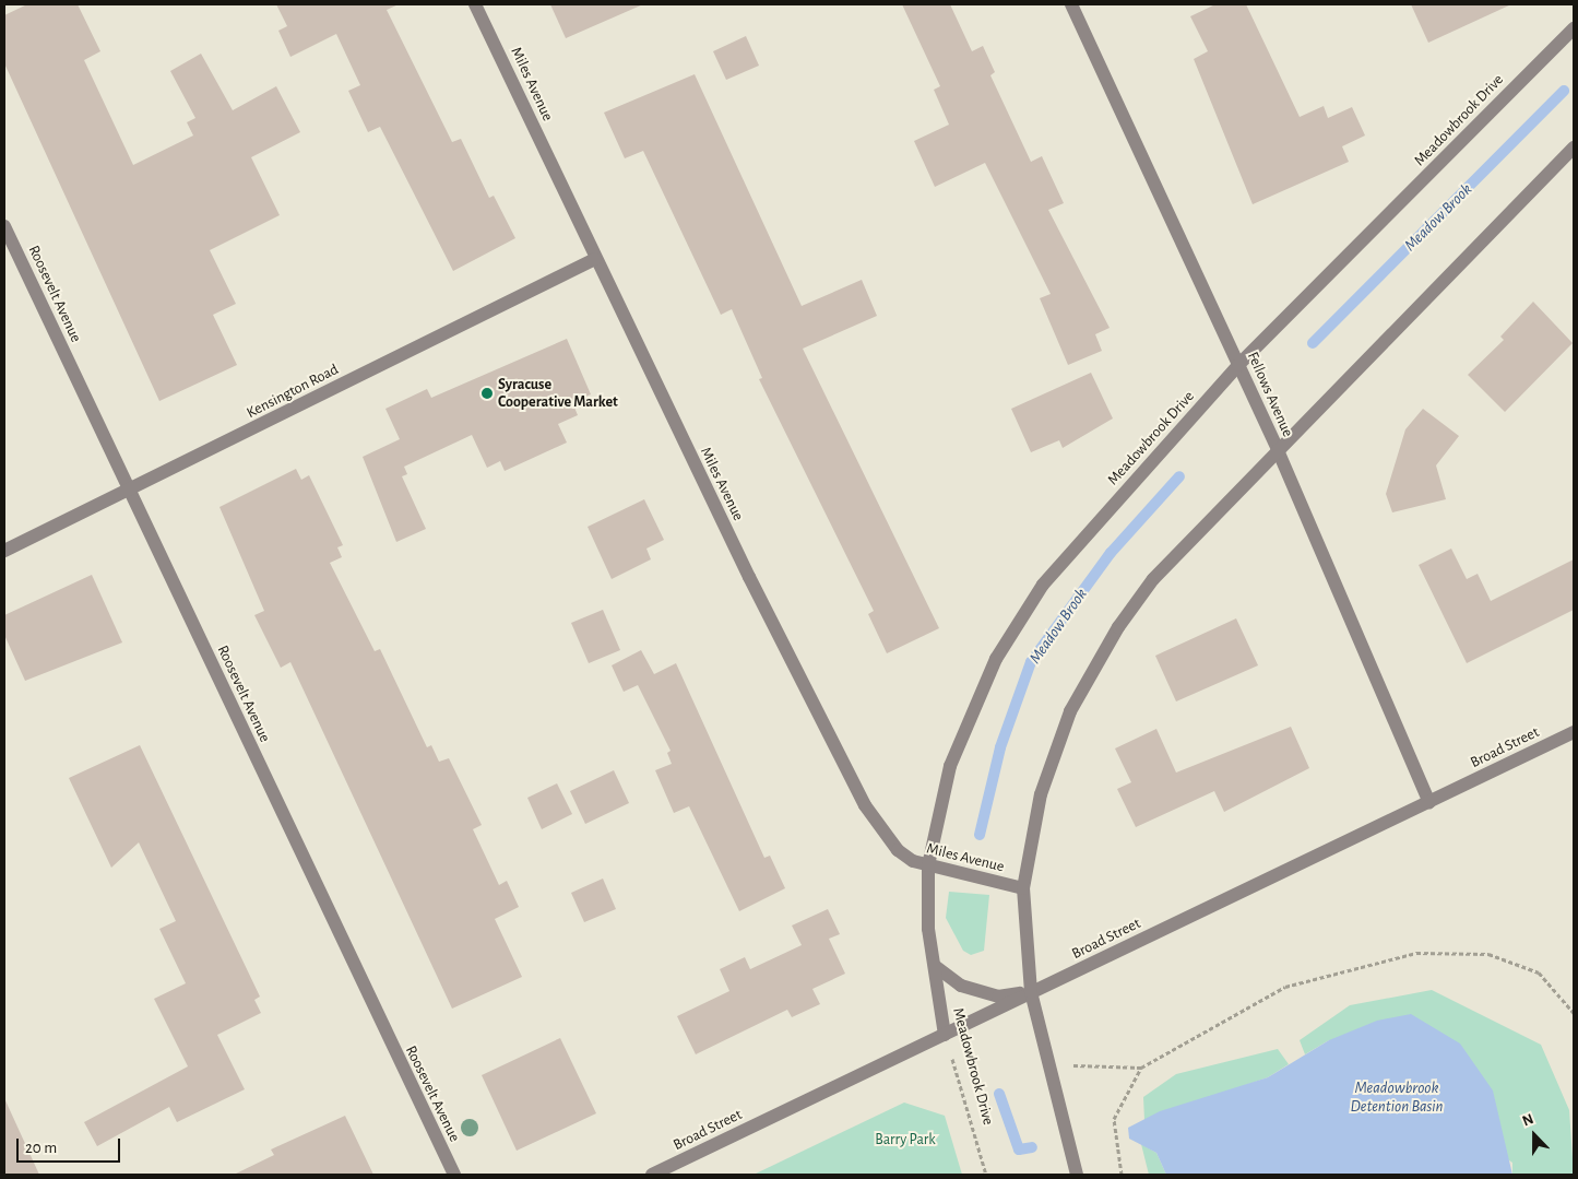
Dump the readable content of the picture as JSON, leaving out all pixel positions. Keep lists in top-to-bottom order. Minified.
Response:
{"streets":{"street":["Miles Avenue","Meadowbrook Drive","Roosevelt Avenue","Kensington Road","Fellows Avenue","Broad Street"]},"crossings":[["Miles Avenue","Meadowbrook Drive"],["Miles Avenue","Kensington Road"],["Meadowbrook Drive","Fellows Avenue"],["Meadowbrook Drive","Broad Street"],["Roosevelt Avenue","Kensington Road"],["Fellows Avenue","Broad Street"]],"water":["Meadow Brook","Meadowbrook Detention Basin"],"parks":["Barry Park"],"places":["Syracuse Cooperative Market"],"scale_bar":"20 m","north":"top"}
